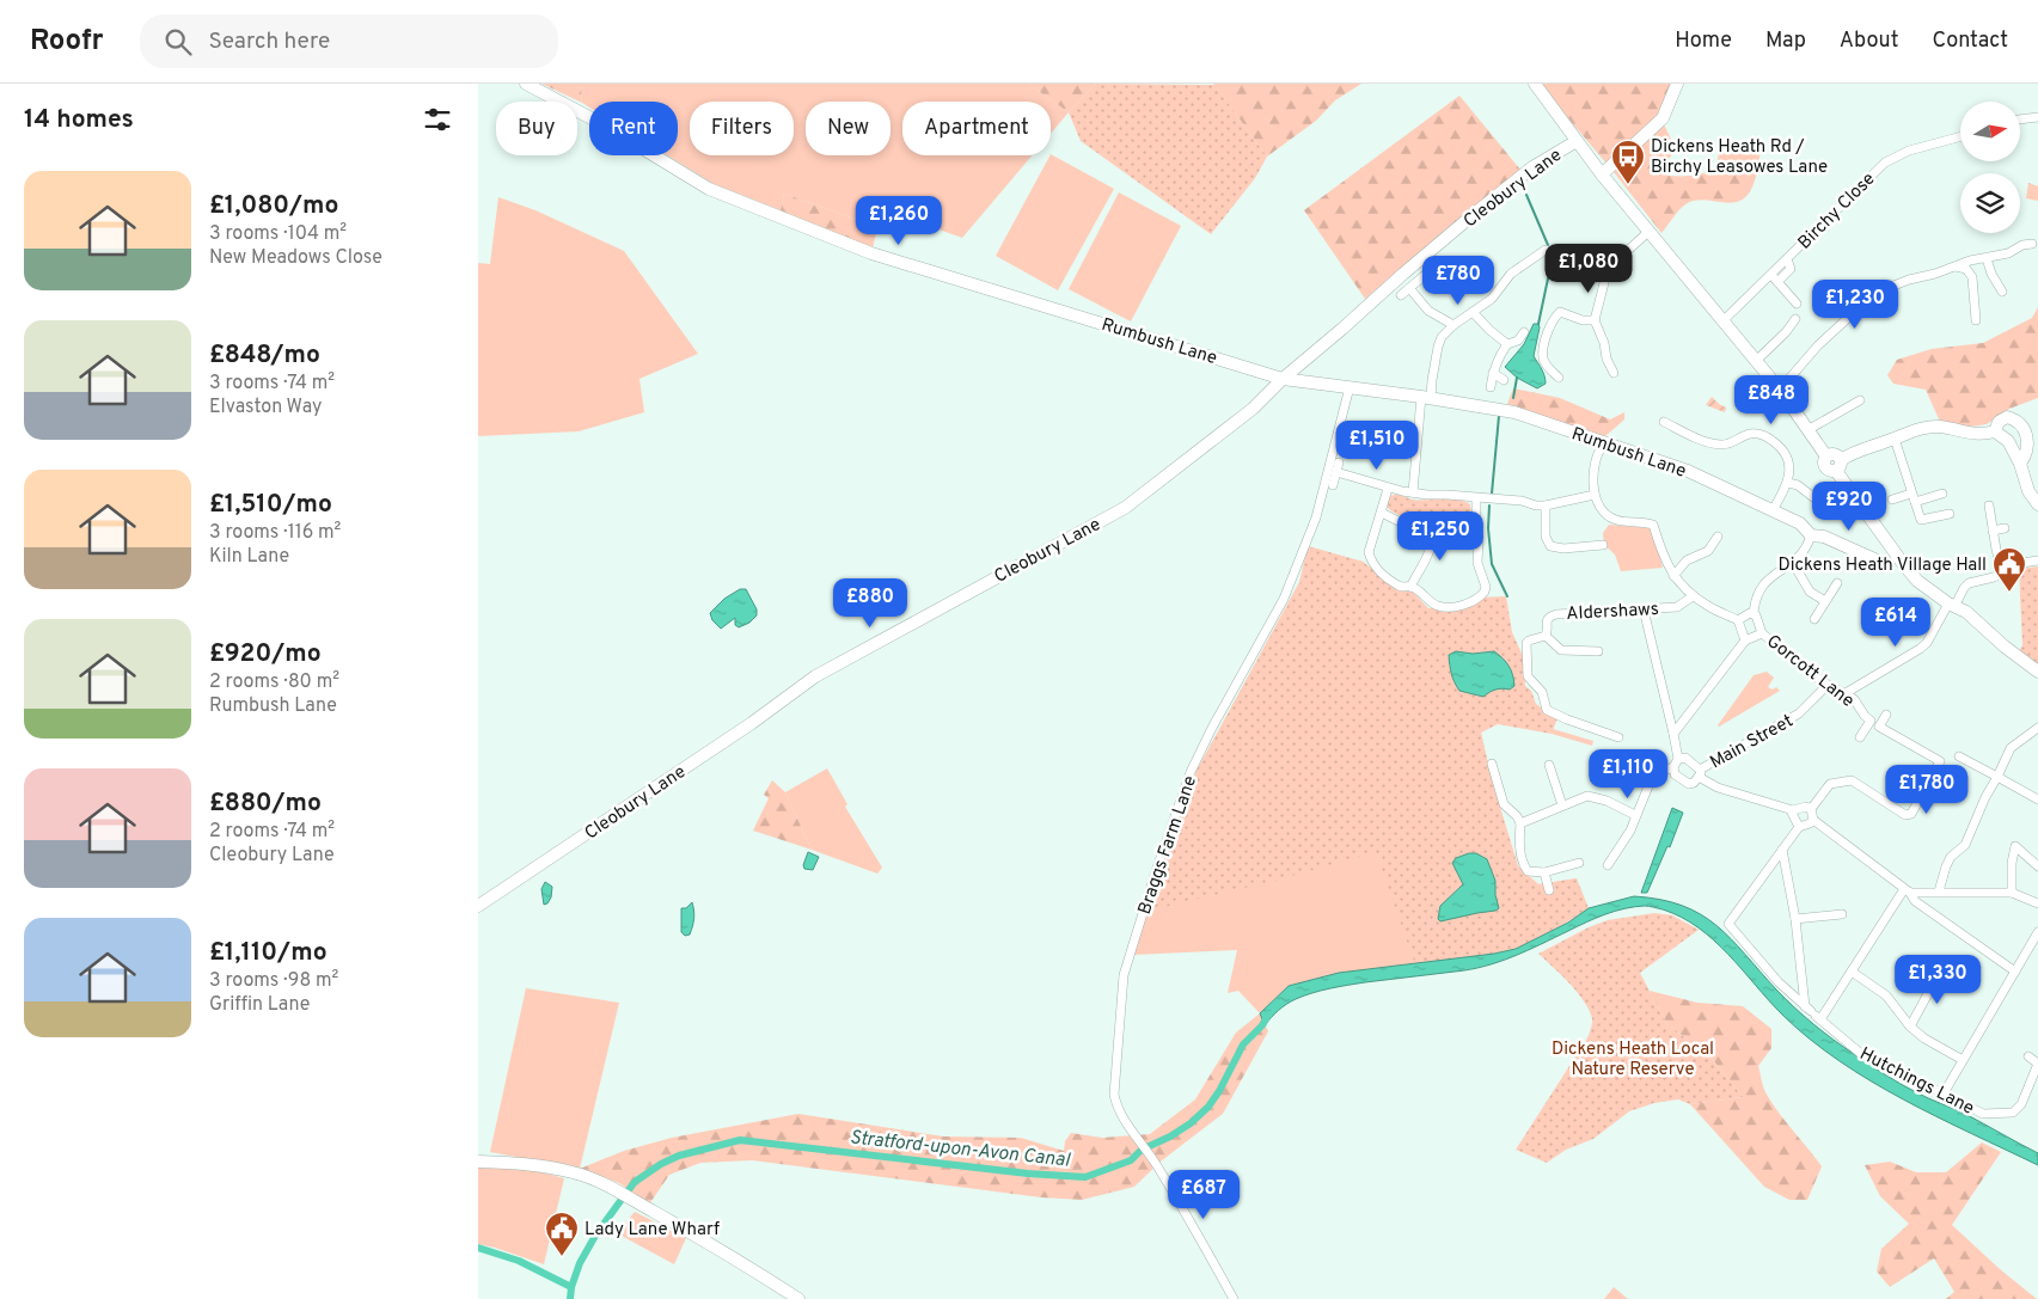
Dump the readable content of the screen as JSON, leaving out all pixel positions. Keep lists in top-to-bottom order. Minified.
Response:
{"streets":{"street":["Cleobury Lane","Birchy Close","Rumbush Lane","Aldershaws","Gorcott Lane","Main Street","Braggs Farm Lane","Hutchings Lane"]},"crossings":[["Cleobury Lane","Rumbush Lane"],["Rumbush Lane","Braggs Farm Lane"],["Gorcott Lane","Main Street"]],"water":["Stratford-upon-Avon Canal"],"parks":["Dickens Heath Local Nature Reserve"],"places":{"bus stop":["Dickens Heath Rd / Birchy Leasowes Lane"],"public building":["Dickens Heath Village Hall","Lady Lane Wharf"]},"north":"right","page":{"header":"Roofr","search":"Search here","nav":["Home","Map","About","Contact"],"heading":"14 homes","chip":["Buy","Rent","Filters","New","Apartment"],"list":[{"name":"£1,080/mo","note":"3 rooms · 104 m² · New Meadows Close"},{"name":"£848/mo","note":"3 rooms · 74 m² · Elvaston Way"},{"name":"£1,510/mo","note":"3 rooms · 116 m² · Kiln Lane"},{"name":"£920/mo","note":"2 rooms · 80 m² · Rumbush Lane"},{"name":"£880/mo","note":"2 rooms · 74 m² · Cleobury Lane"},{"name":"£1,110/mo","note":"3 rooms · 98 m² · Griffin Lane"}],"price":["£1,260","£1,080","£780","£1,230","£848","£1,510","£920","£1,250","£880","£614","£1,110","£1,780","£1,330","£687"]}}
